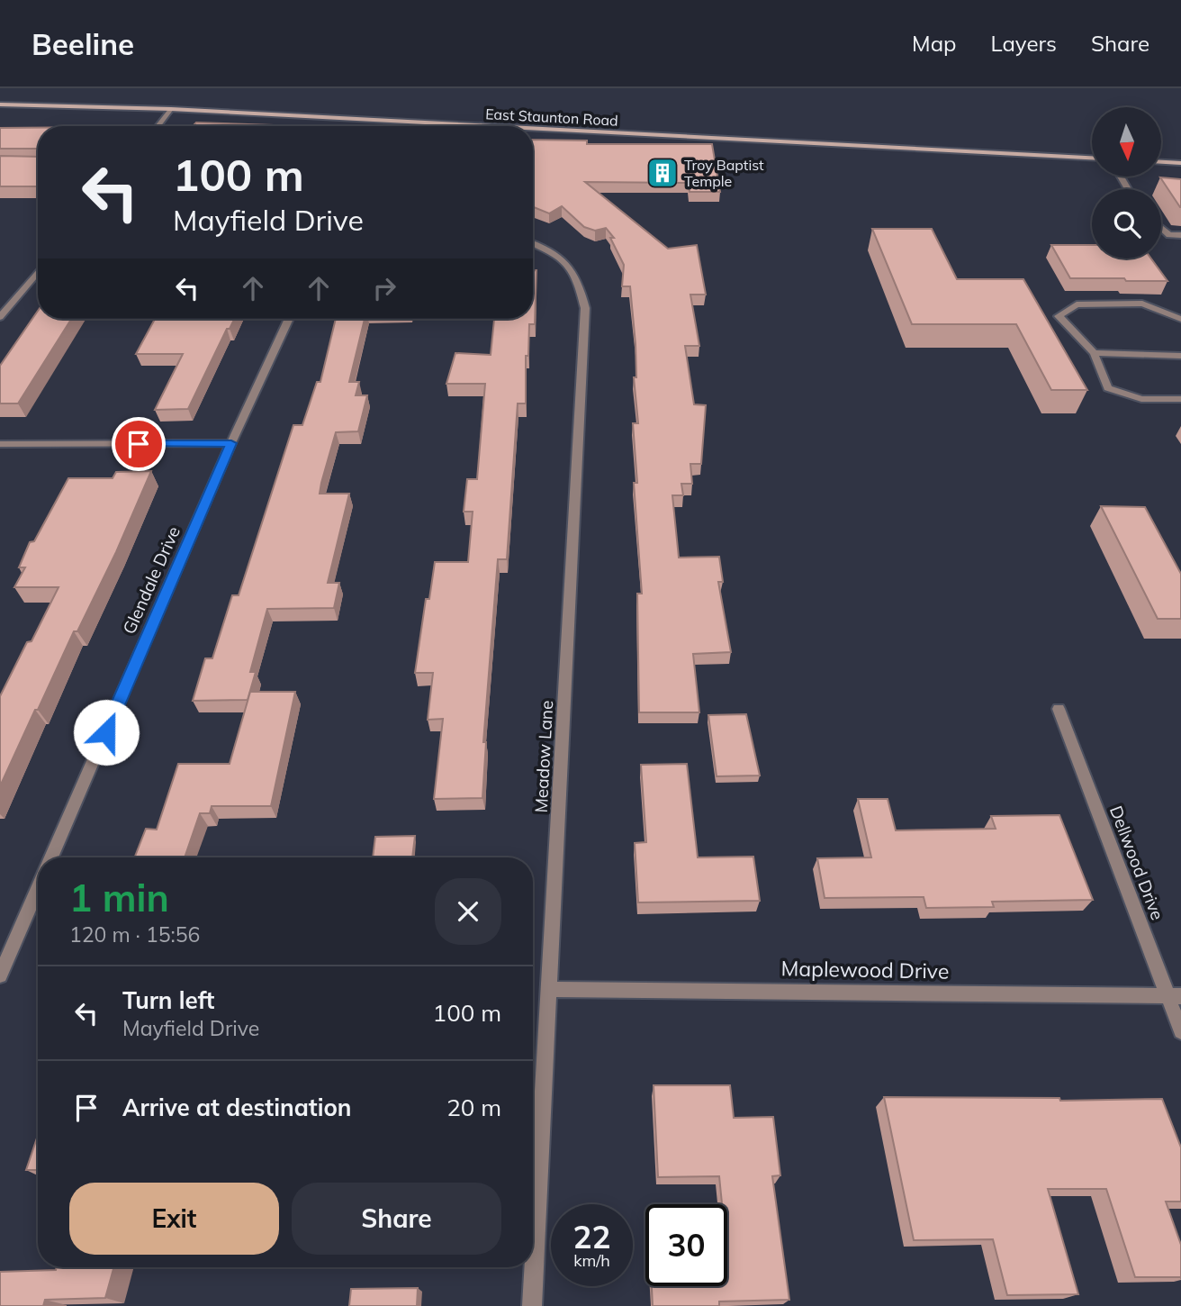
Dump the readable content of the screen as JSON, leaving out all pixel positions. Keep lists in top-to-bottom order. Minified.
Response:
{"streets":{"main road":["East Staunton Road"],"street":["Glendale Drive","Meadow Lane","Dellwood Drive","Maplewood Drive"]},"crossings":[["Meadow Lane","Maplewood Drive"],["Dellwood Drive","Maplewood Drive"]],"places":{"building":["Troy Baptist Temple"]},"north":"bottom","page":{"header":"Beeline","nav":["Map","Layers","Share"],"turn":["100 m","Mayfield Drive"],"heading":["1 min","120 m · 15:56"],"list":[{"name":"Turn left","note":"Mayfield Drive","value":"100 m"},{"name":"Arrive at destination","value":"20 m"}],"buttons":["Exit","Share"],"speed":"22 km/h","limit":"30"}}
